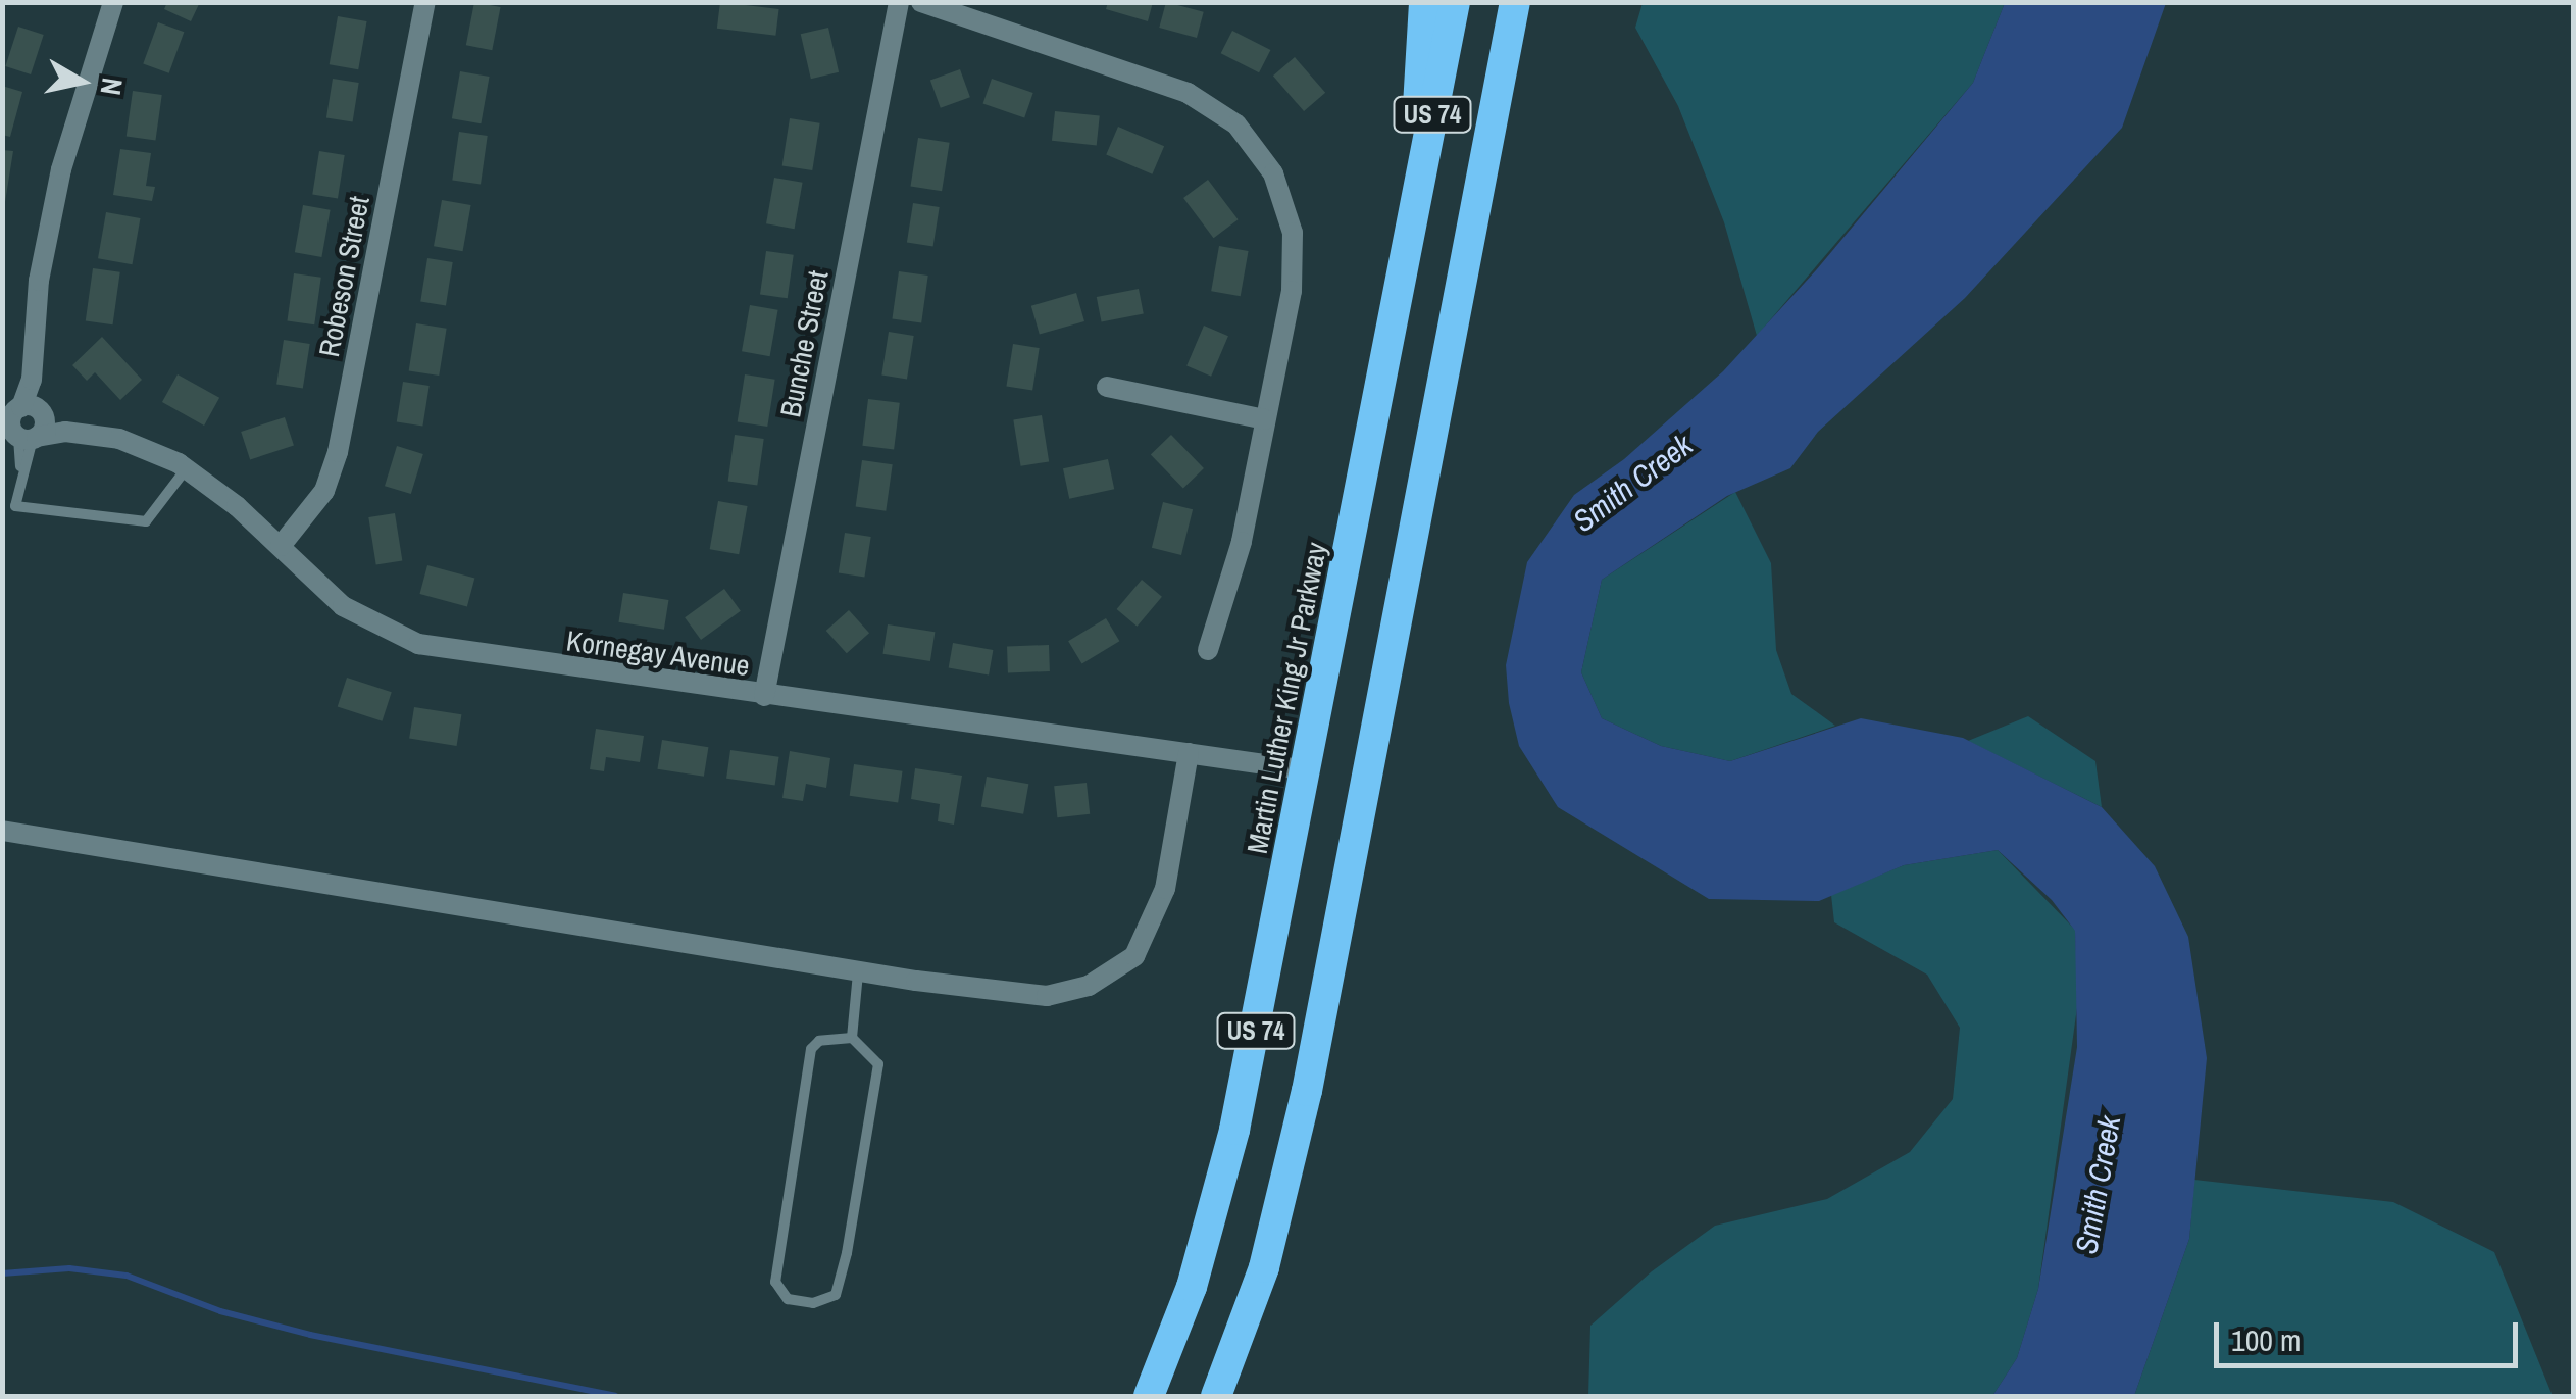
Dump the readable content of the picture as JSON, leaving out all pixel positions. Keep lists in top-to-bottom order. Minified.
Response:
{"streets":{"highway":["US 74","Martin Luther King Jr Parkway"],"street":["Robeson Street","Bunche Street","Kornegay Avenue"]},"crossings":[["Robeson Street","Kornegay Avenue"],["Bunche Street","Kornegay Avenue"],["Kornegay Avenue","Martin Luther King Jr Parkway"]],"water":["Smith Creek"],"scale_bar":"100 m","north":"right"}
